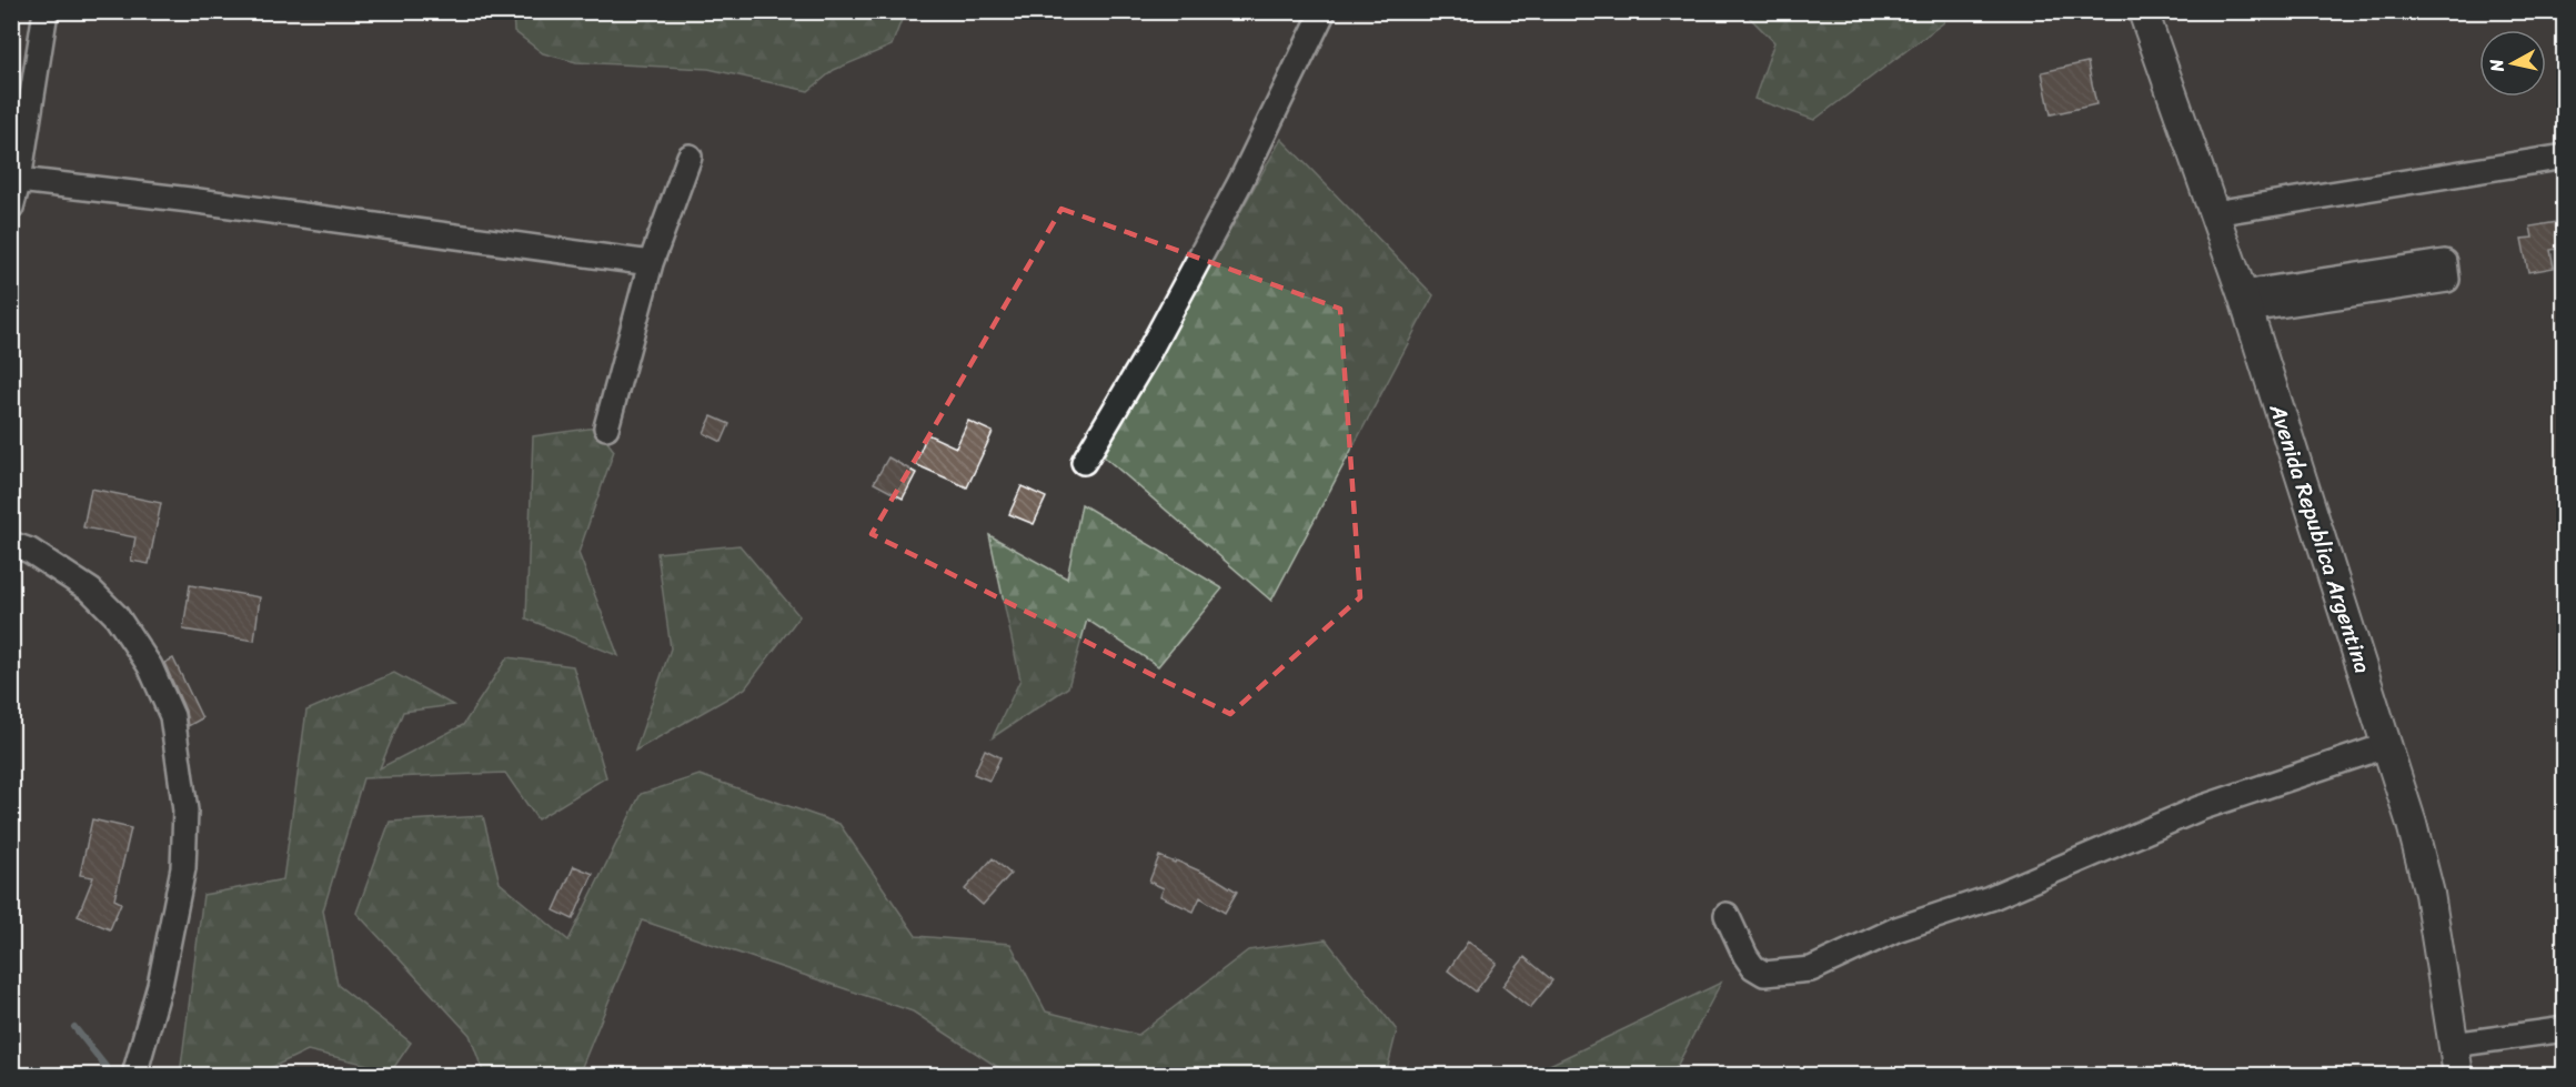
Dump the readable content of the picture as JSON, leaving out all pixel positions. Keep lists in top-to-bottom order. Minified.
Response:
{"streets":{"street":["Avenida Republica Argentina"]},"north":"left"}
